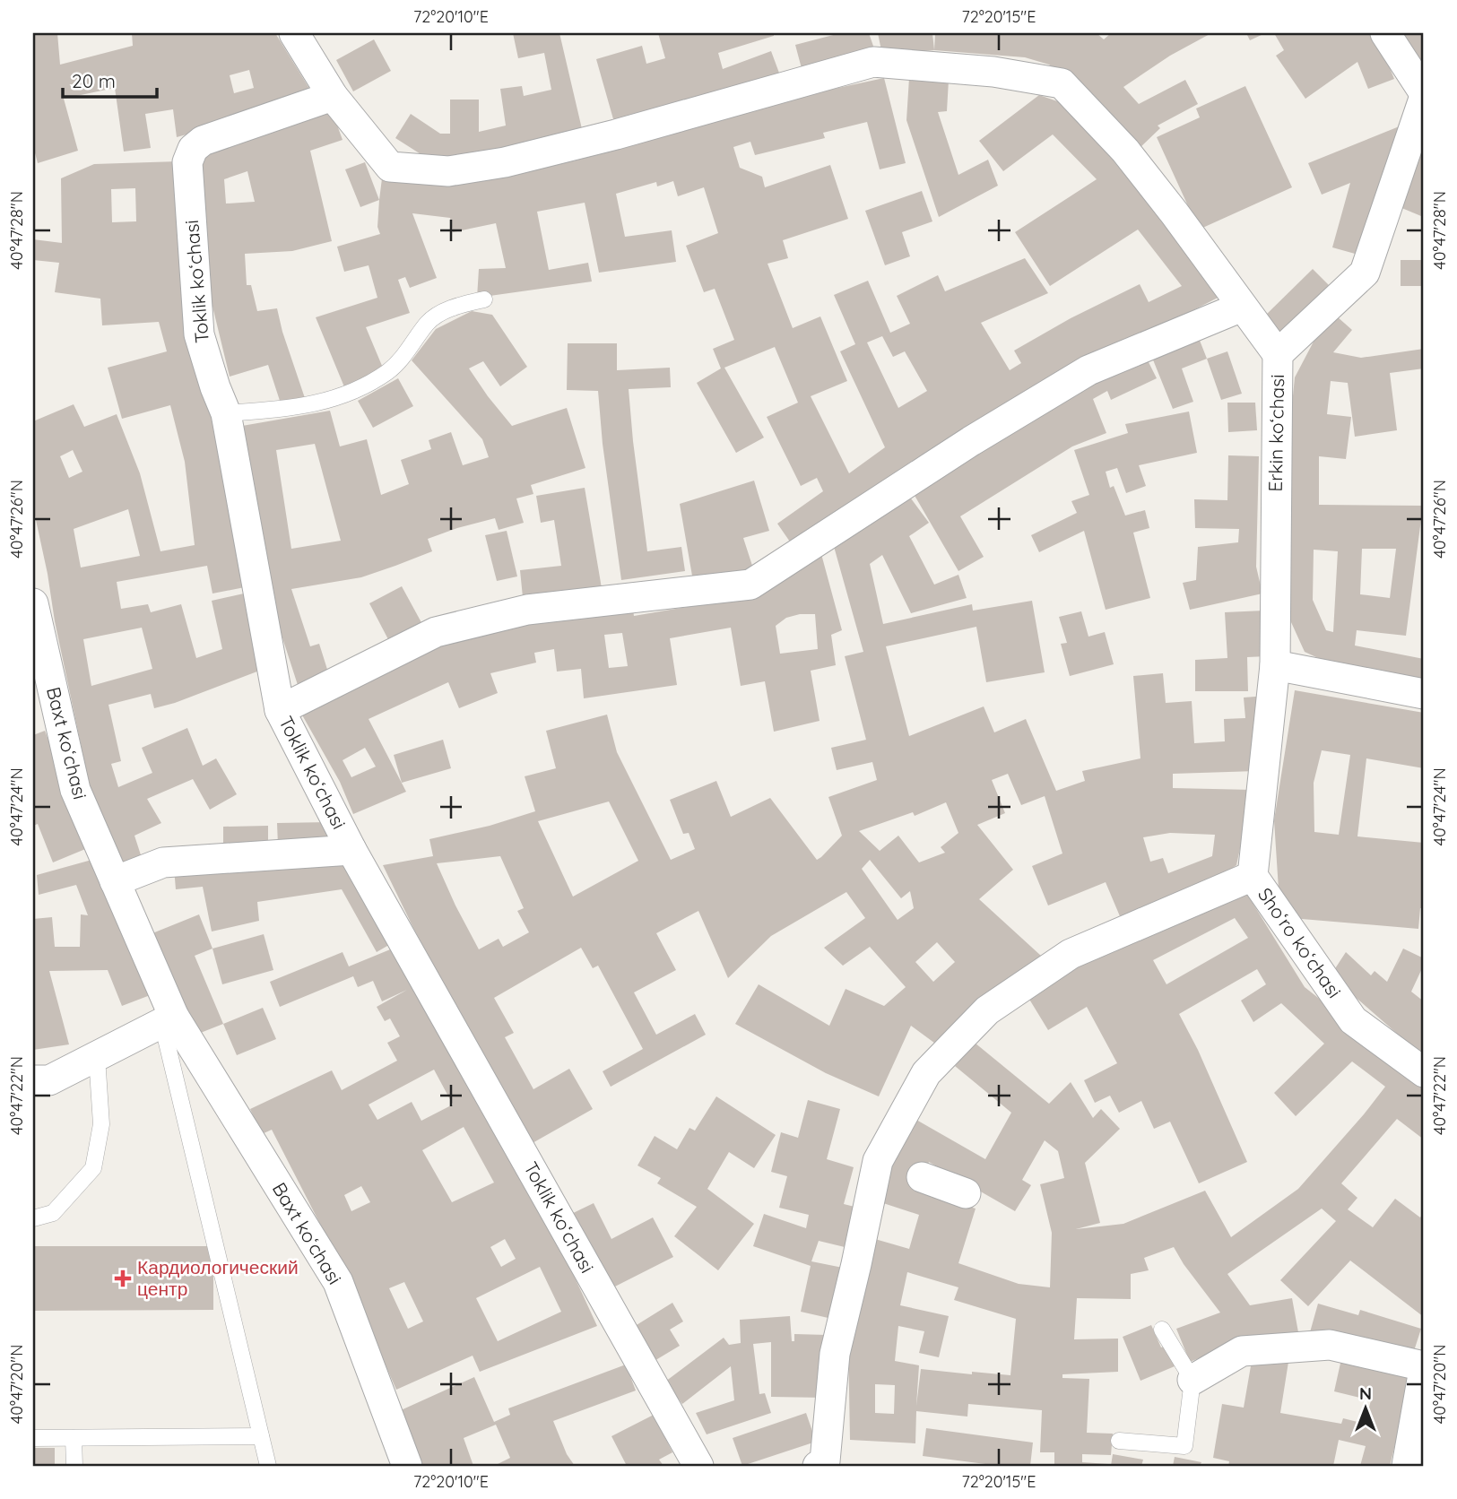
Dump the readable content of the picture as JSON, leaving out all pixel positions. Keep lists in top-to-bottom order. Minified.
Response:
{"streets":{"street":["Toklik koʻchasi","Erkin koʻchasi","Baxt koʻchasi","Shoʻro koʻchasi"]},"crossings":[["Erkin koʻchasi","Shoʻro koʻchasi"]],"places":{"health":["Кардиологический центр"]},"scale_bar":"20 m","north":"top","coordinates":["72°20'10\"E","72°20'15\"E","40°47'28\"N","40°47'26\"N","40°47'24\"N","40°47'22\"N","40°47'20\"N"]}
